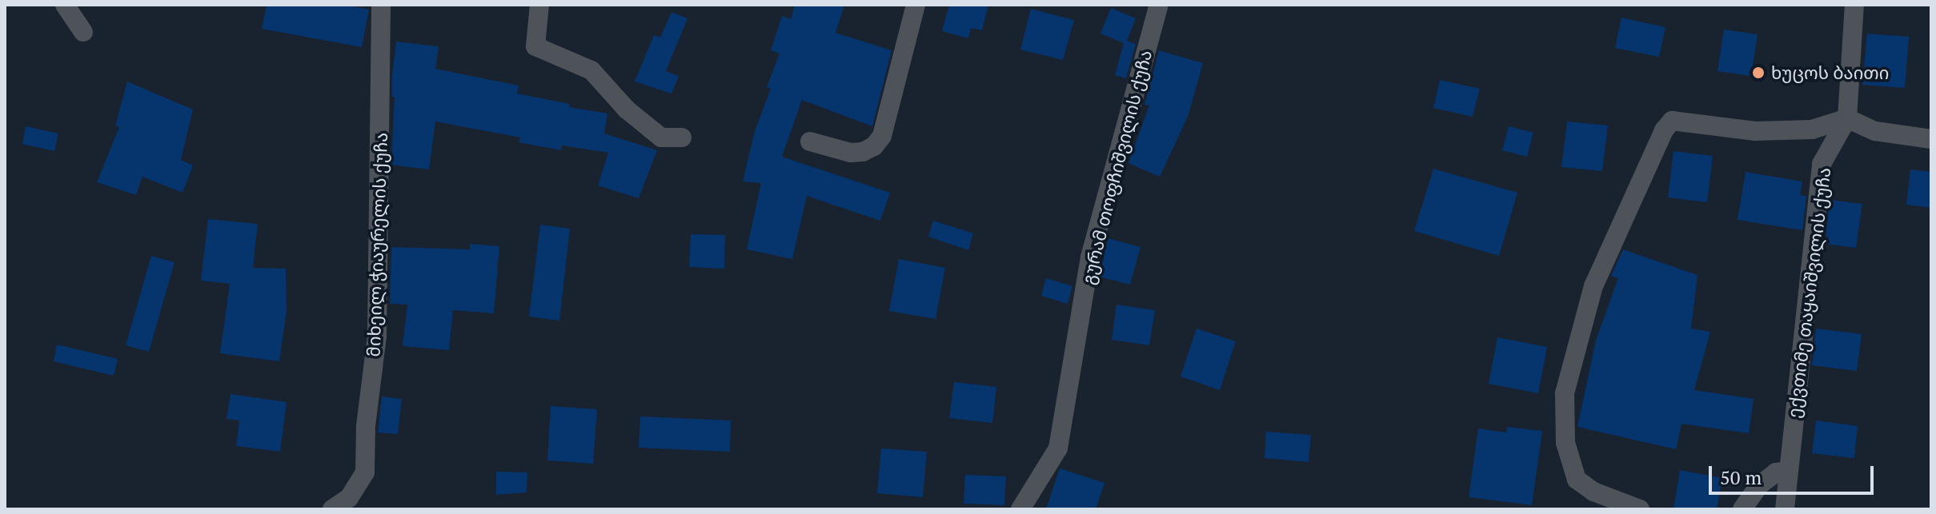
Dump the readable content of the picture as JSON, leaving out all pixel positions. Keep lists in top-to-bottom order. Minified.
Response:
{"streets":{"street":["გურამ თოფჩიშვილის ქუჩა","მიხეილ ჭიაურელის ქუჩა","ექვთიმე თაყაიშვილის ქუჩა"]},"places":["ხუცოს ბაითი"],"scale_bar":"50 m"}
